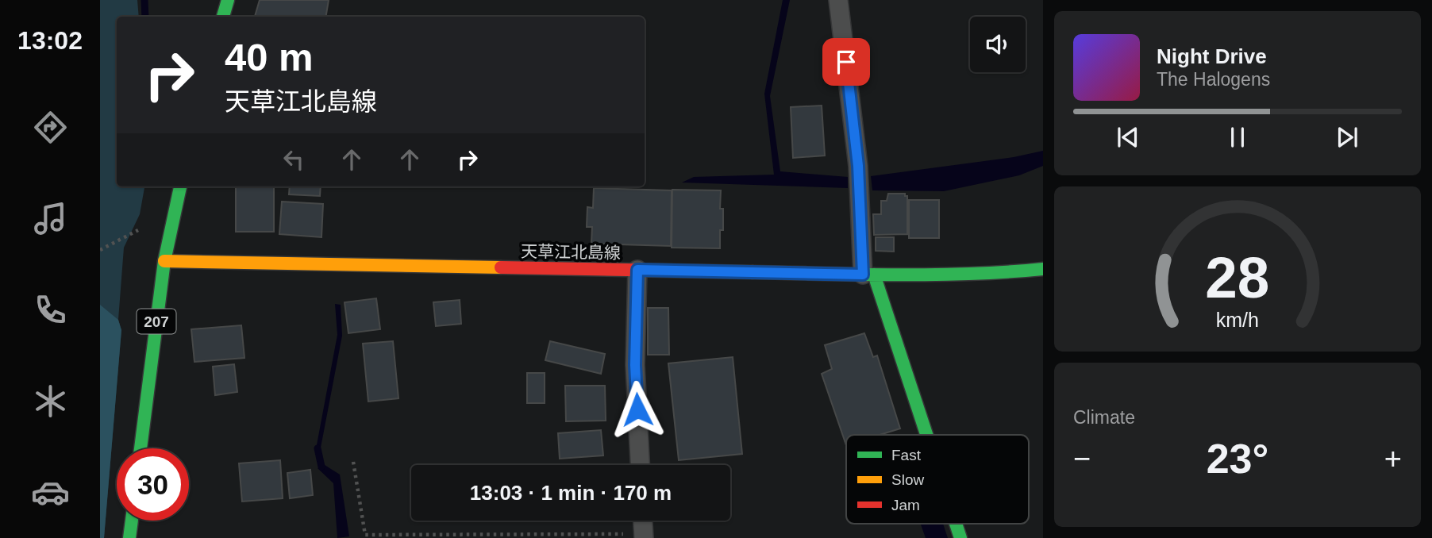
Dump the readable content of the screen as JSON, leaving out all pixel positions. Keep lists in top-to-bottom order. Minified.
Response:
{"streets":{"main road":["天草江北島線","207"]},"crossings":[["天草江北島線","207"]],"legend":["Fast","Slow","Jam"],"page":{"tabs":"13:02","turn":["40 m","天草江北島線"],"song":["Night Drive","The Halogens"],"tile":"Climate","heat":["−","23°","+"],"limit":"30","trip":"13:03 · 1 min · 170 m","gauge":["28","km/h"]}}
